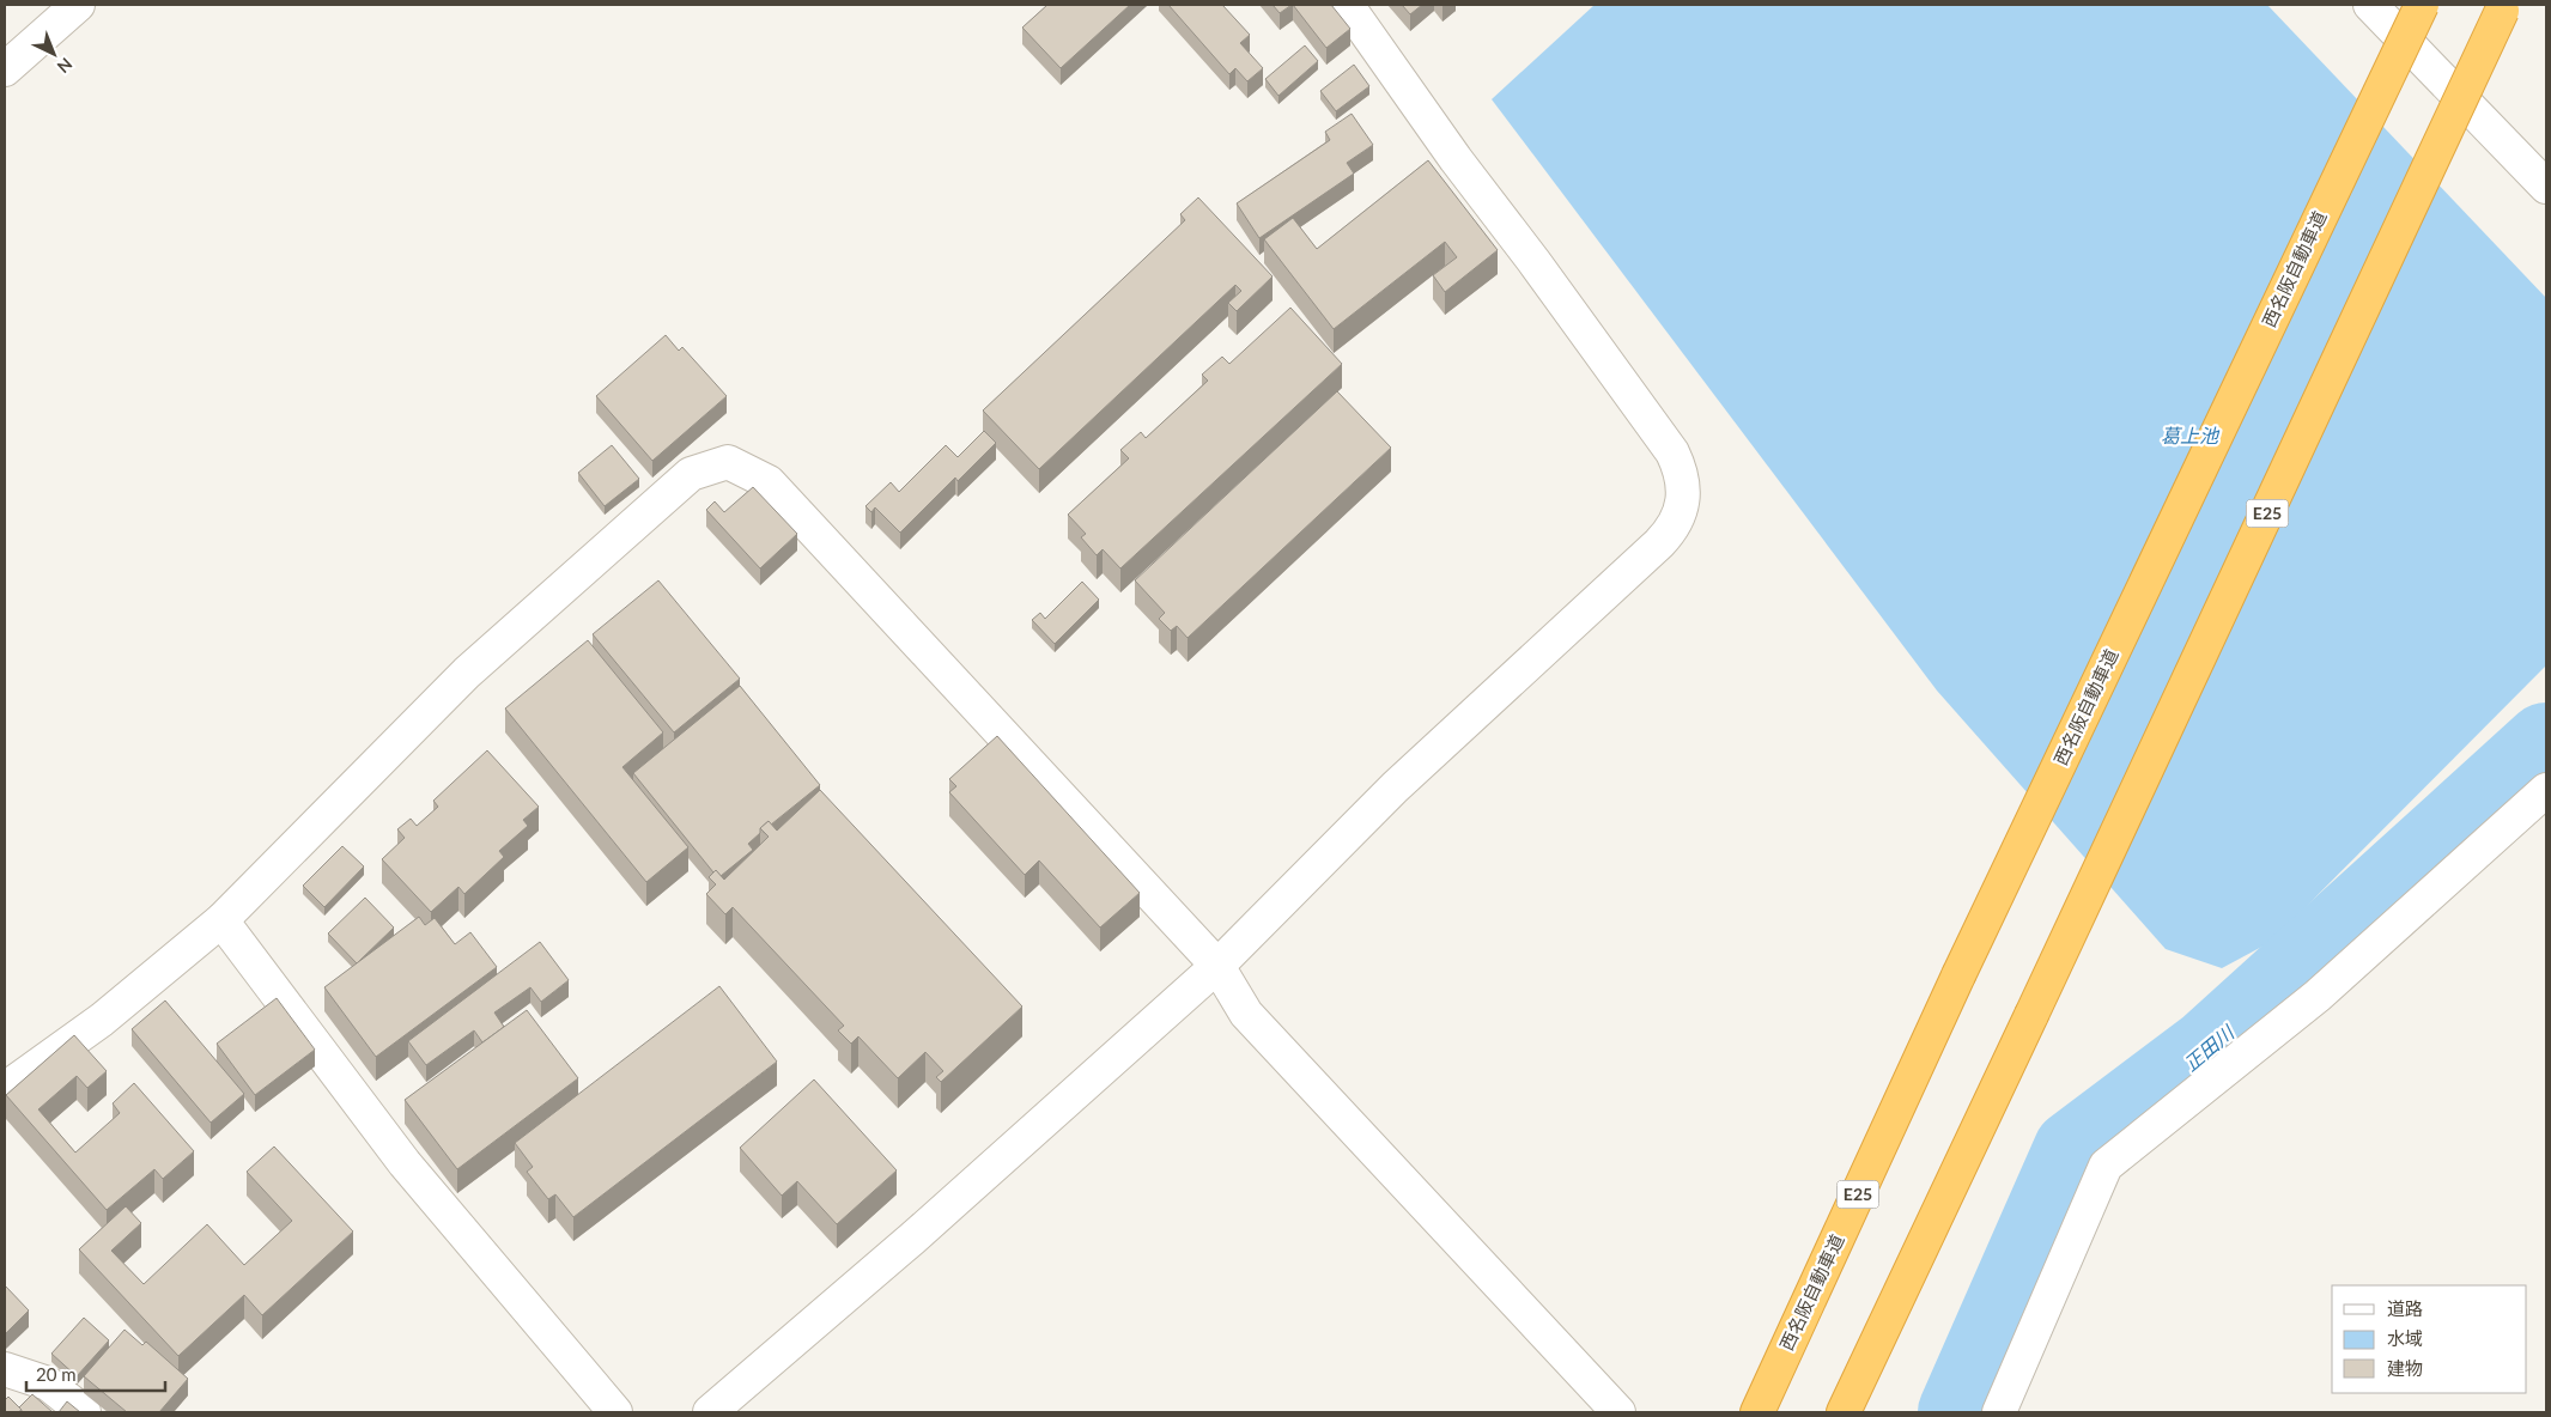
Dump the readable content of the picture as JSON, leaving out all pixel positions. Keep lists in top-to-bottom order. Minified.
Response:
{"streets":{"highway":["西名阪自動車道","E25"]},"water":["葛上池","正田川"],"legend":["道路","水域","建物"],"scale_bar":"20 m","north":"bottom right"}
